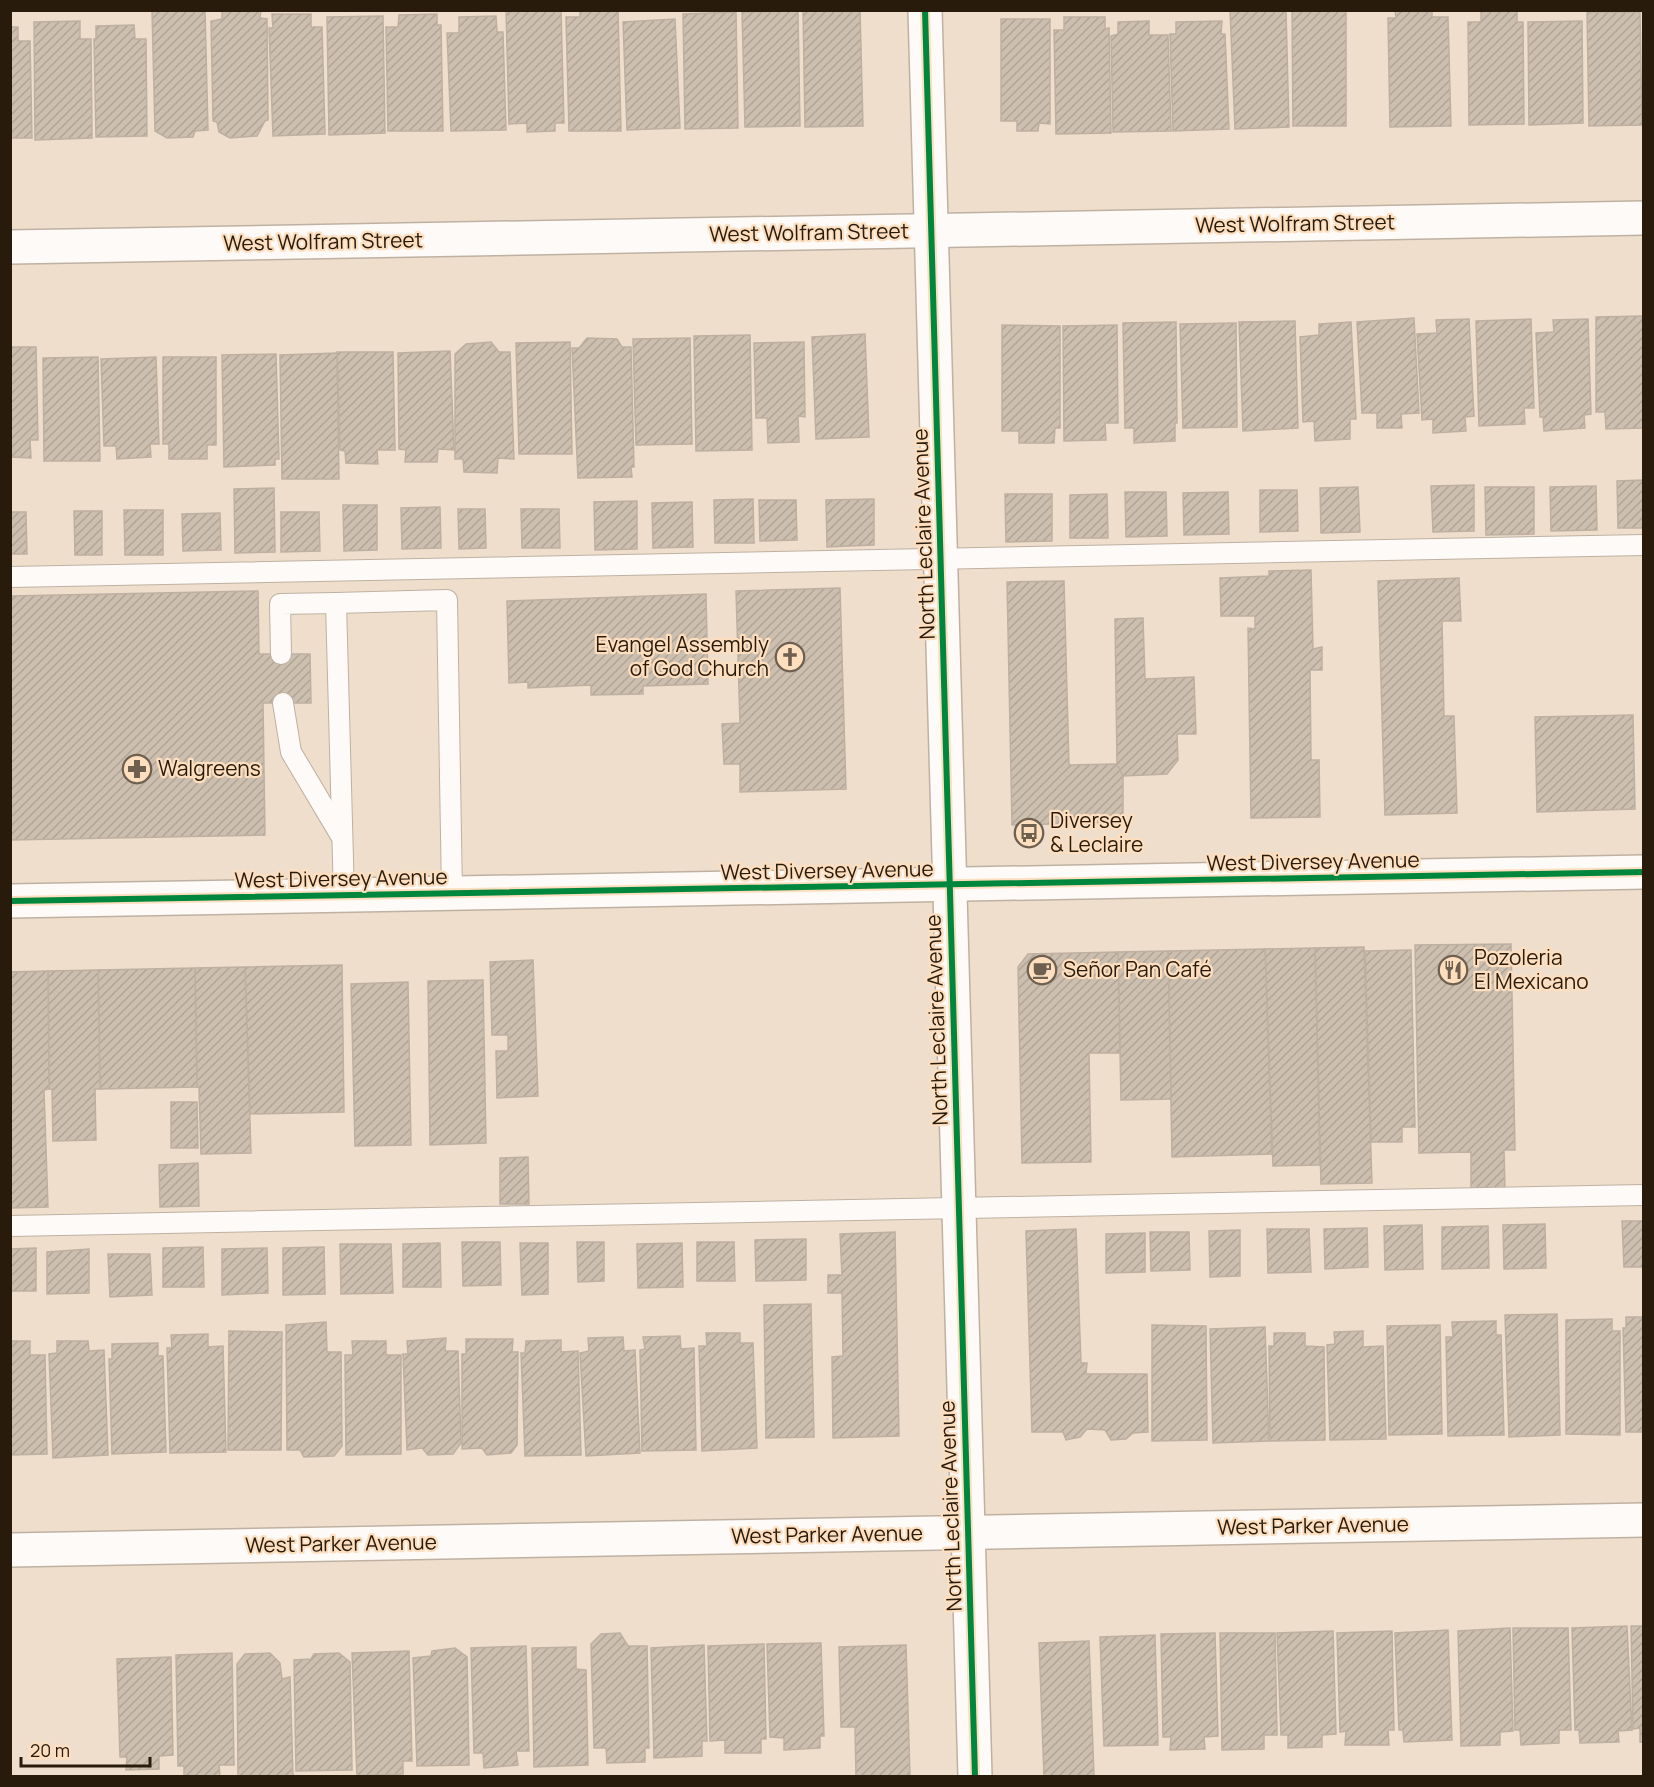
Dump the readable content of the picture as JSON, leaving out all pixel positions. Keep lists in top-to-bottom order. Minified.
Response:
{"streets":{"street":["West Wolfram Street","North Leclaire Avenue","West Diversey Avenue","West Parker Avenue"]},"crossings":[["West Wolfram Street","North Leclaire Avenue"],["North Leclaire Avenue","West Diversey Avenue"],["North Leclaire Avenue","West Parker Avenue"]],"places":{"church":["Evangel Assembly of God Church"],"pharmacy":["Walgreens"],"bus stop":["Diversey & Leclaire"],"cafe":["Señor Pan Café"],"restaurant":["Pozoleria El Mexicano"]},"scale_bar":"20 m"}
